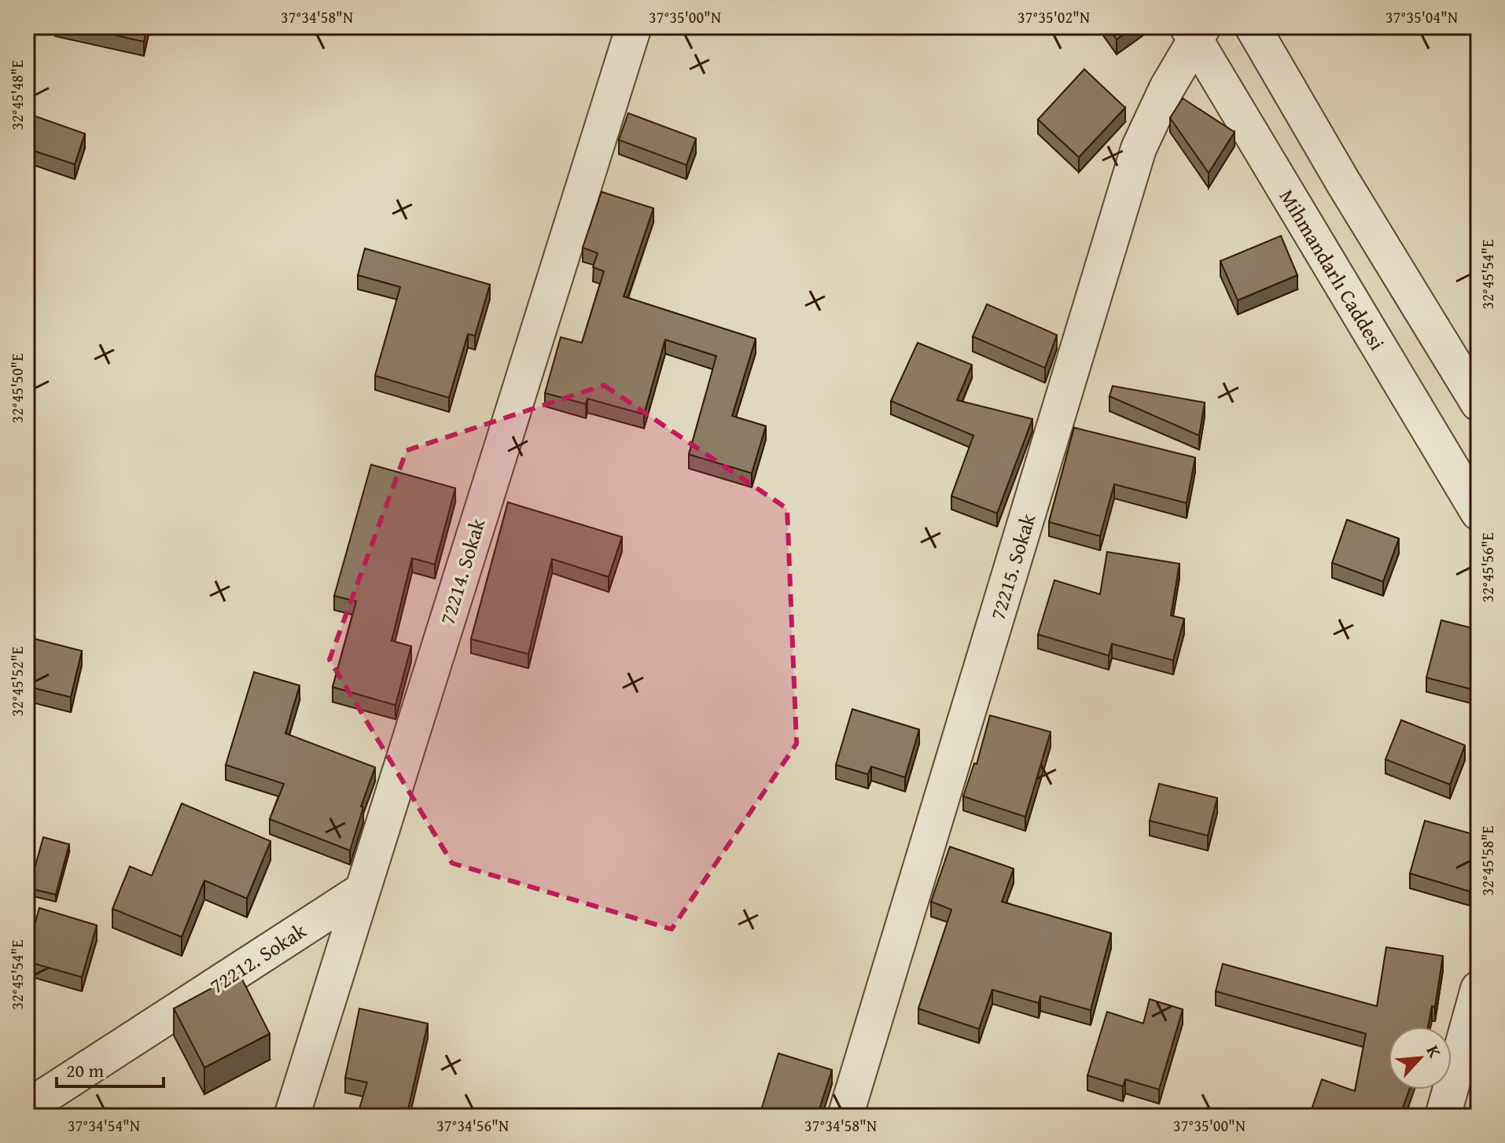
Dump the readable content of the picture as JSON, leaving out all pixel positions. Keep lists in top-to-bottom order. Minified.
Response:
{"streets":{"street":["Mihmandarlı Caddesi","72215. Sokak","72214. Sokak","72212. Sokak"]},"crossings":[["Mihmandarlı Caddesi","72215. Sokak"],["72214. Sokak","72212. Sokak"]],"scale_bar":"20 m","north":"top right","coordinates":["37°34'58\"N","37°35'00\"N","37°35'02\"N","37°35'04\"N","32°45'48\"E","32°45'54\"E","32°45'50\"E","32°45'56\"E","32°45'52\"E","32°45'58\"E","37°34'54\"N","37°34'56\"N"]}
